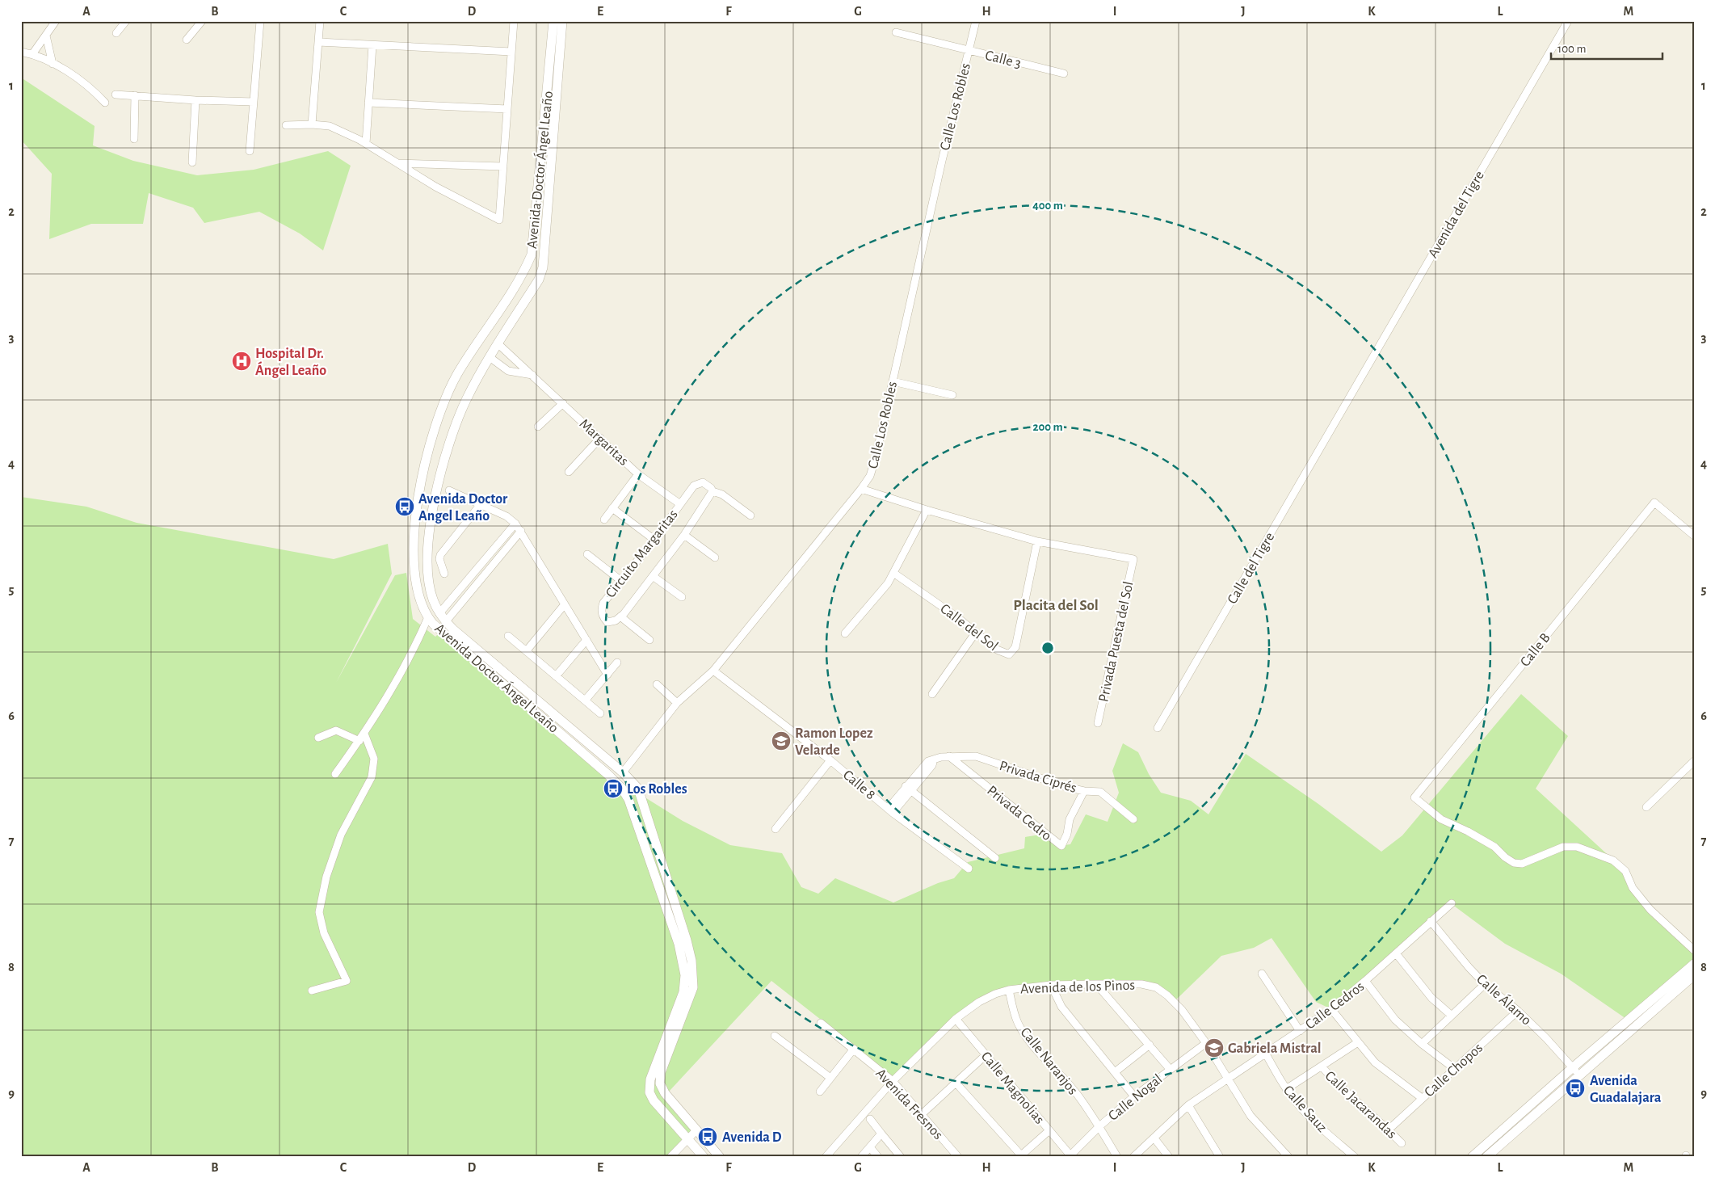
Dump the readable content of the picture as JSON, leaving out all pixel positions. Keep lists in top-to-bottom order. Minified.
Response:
{"streets":{"street":["Calle 3","Calle Los Robles","Avenida Doctor Ángel Leaño","Avenida del Tigre","Margaritas","Circuito Margaritas","Calle del Tigre","Calle del Sol","Privada Puesta del Sol","Calle B","Privada Ciprés","Calle 8","Privada Cedro","Avenida de los Pinos","Calle Álamo","Calle Cedros","Calle Naranjos","Calle Chopos","Calle Magnolias","Calle Nogal","Avenida Fresnos","Calle Jacarandas","Calle Sauz"]},"crossings":[["Calle 3","Calle Los Robles"],["Calle Los Robles","Avenida Doctor Ángel Leaño"],["Calle Los Robles","Calle 8"],["Avenida Doctor Ángel Leaño","Margaritas"],["Avenida del Tigre","Calle del Tigre"],["Margaritas","Circuito Margaritas"],["Calle del Sol","Privada Puesta del Sol"],["Privada Ciprés","Calle 8"],["Privada Ciprés","Privada Cedro"],["Avenida de los Pinos","Calle Cedros"],["Avenida de los Pinos","Calle Naranjos"],["Avenida de los Pinos","Calle Magnolias"],["Avenida de los Pinos","Calle Nogal"],["Avenida de los Pinos","Avenida Fresnos"],["Calle Álamo","Calle Cedros"],["Calle Álamo","Calle Chopos"],["Calle Cedros","Calle Sauz"],["Calle Naranjos","Calle Nogal"],["Calle Chopos","Calle Jacarandas"],["Calle Magnolias","Calle Nogal"]],"districts":["Placita del Sol"],"places":{"hospital":["Hospital Dr. Ángel Leaño"],"bus stop":["Avenida Doctor Angel Leaño","Los Robles","Avenida Guadalajara","Avenida D"],"school or university":["Ramon Lopez Velarde","Gabriela Mistral"]},"scale_bar":"100 m","grid":{"columns":["A","B","C","D","E","F","G","H","I","J","K","L","M"],"rows":["1","2","3","4","5","6","7","8","9"]},"rings":["400 m","200 m"]}
